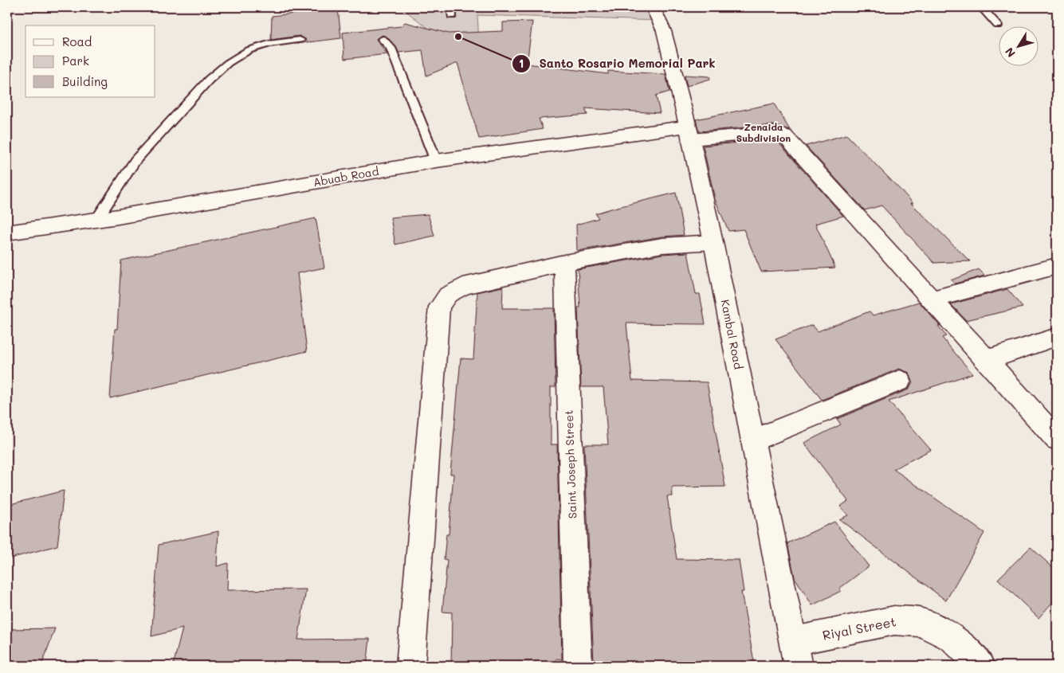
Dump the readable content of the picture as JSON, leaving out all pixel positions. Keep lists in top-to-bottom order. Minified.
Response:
{"streets":{"street":["Abuab Road","Kambal Road","Saint Joseph Street","Riyal Street"]},"crossings":[["Abuab Road","Kambal Road"],["Kambal Road","Riyal Street"]],"districts":["Zenaida Subdivision"],"places":["Santo Rosario Memorial Park"],"legend":["Road","Park","Building"],"north":"bottom left"}
